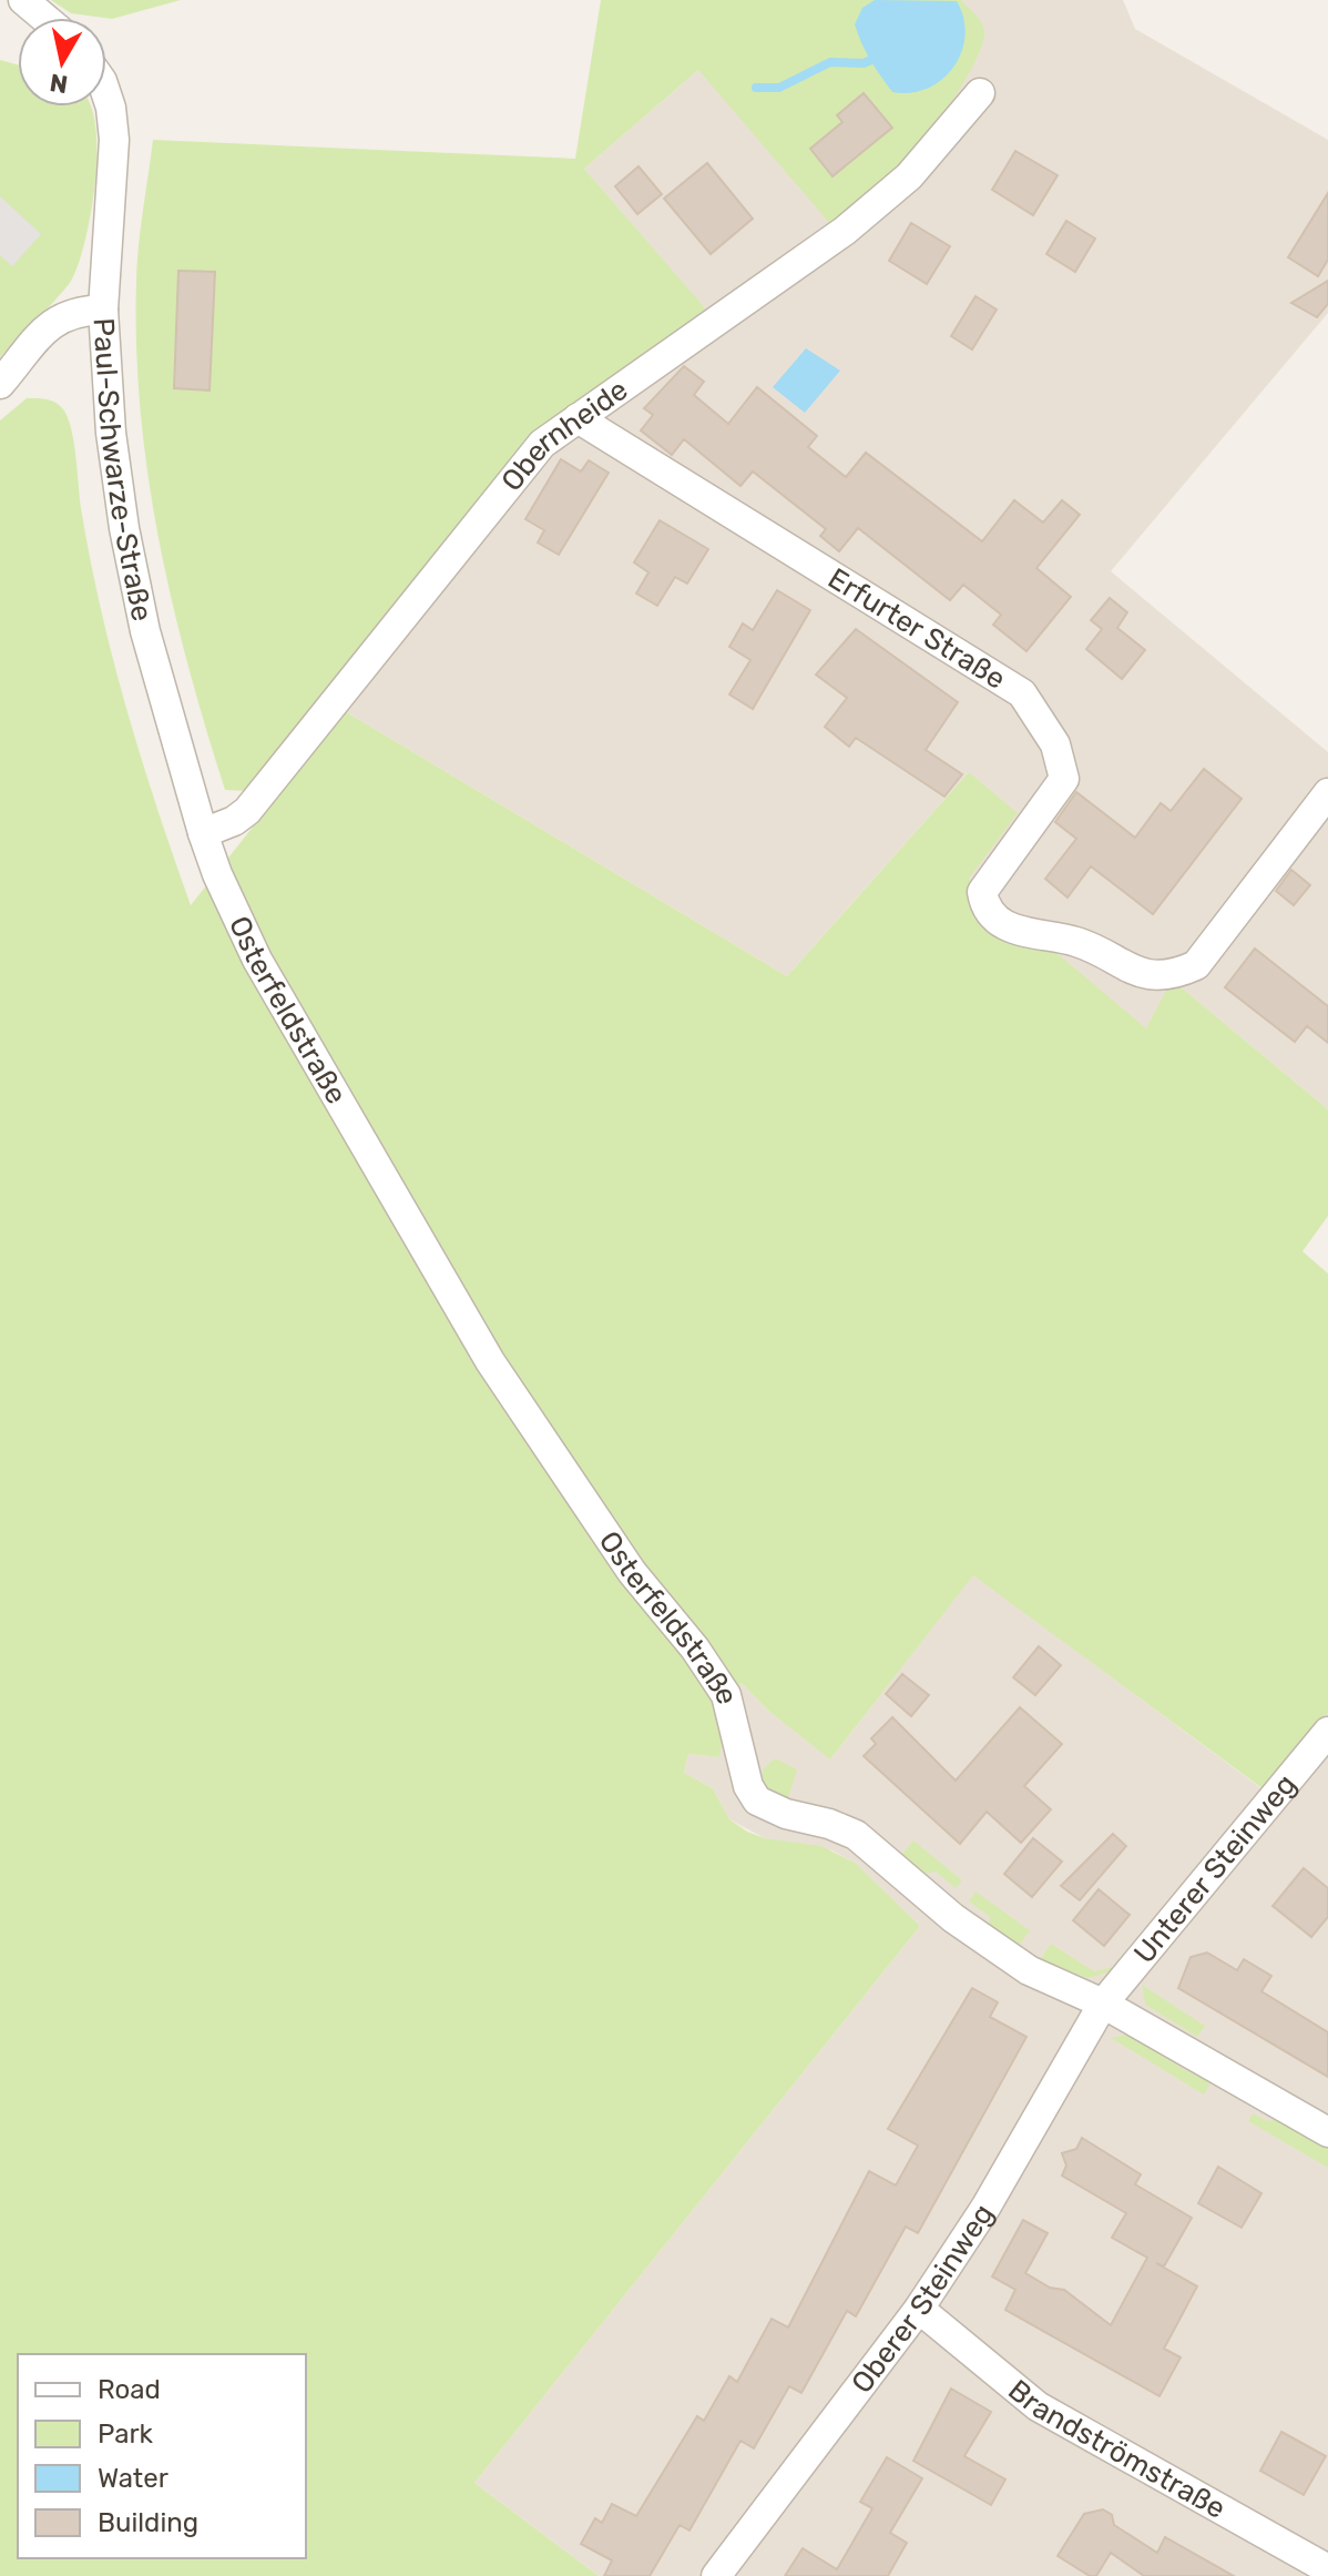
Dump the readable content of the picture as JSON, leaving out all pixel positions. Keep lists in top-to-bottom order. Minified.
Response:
{"streets":{"street":["Obernheide","Paul-Schwarze-Straße","Erfurter Straße","Osterfeldstraße","Unterer Steinweg","Oberer Steinweg","Brandströmstraße"]},"crossings":[["Obernheide","Paul-Schwarze-Straße"],["Obernheide","Erfurter Straße"],["Paul-Schwarze-Straße","Osterfeldstraße"],["Osterfeldstraße","Unterer Steinweg"],["Osterfeldstraße","Oberer Steinweg"],["Unterer Steinweg","Oberer Steinweg"],["Oberer Steinweg","Brandströmstraße"]],"legend":["Road","Park","Water","Building"],"north":"bottom"}
